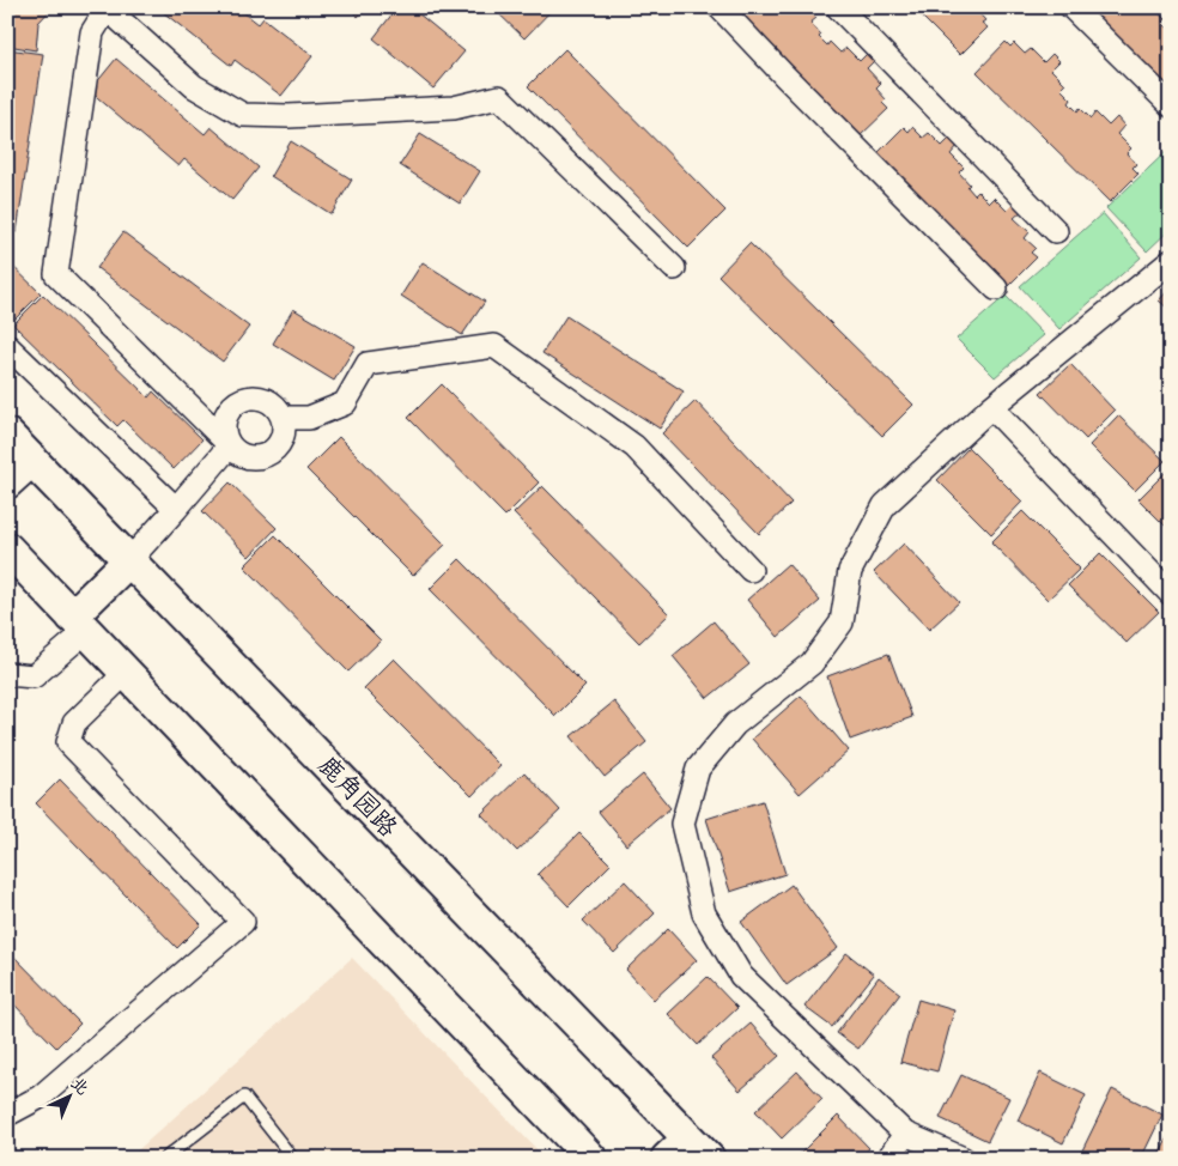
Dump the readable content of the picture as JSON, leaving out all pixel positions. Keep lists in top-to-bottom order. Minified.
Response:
{"streets":{"street":["鹿角园路"]},"north":"top right"}
